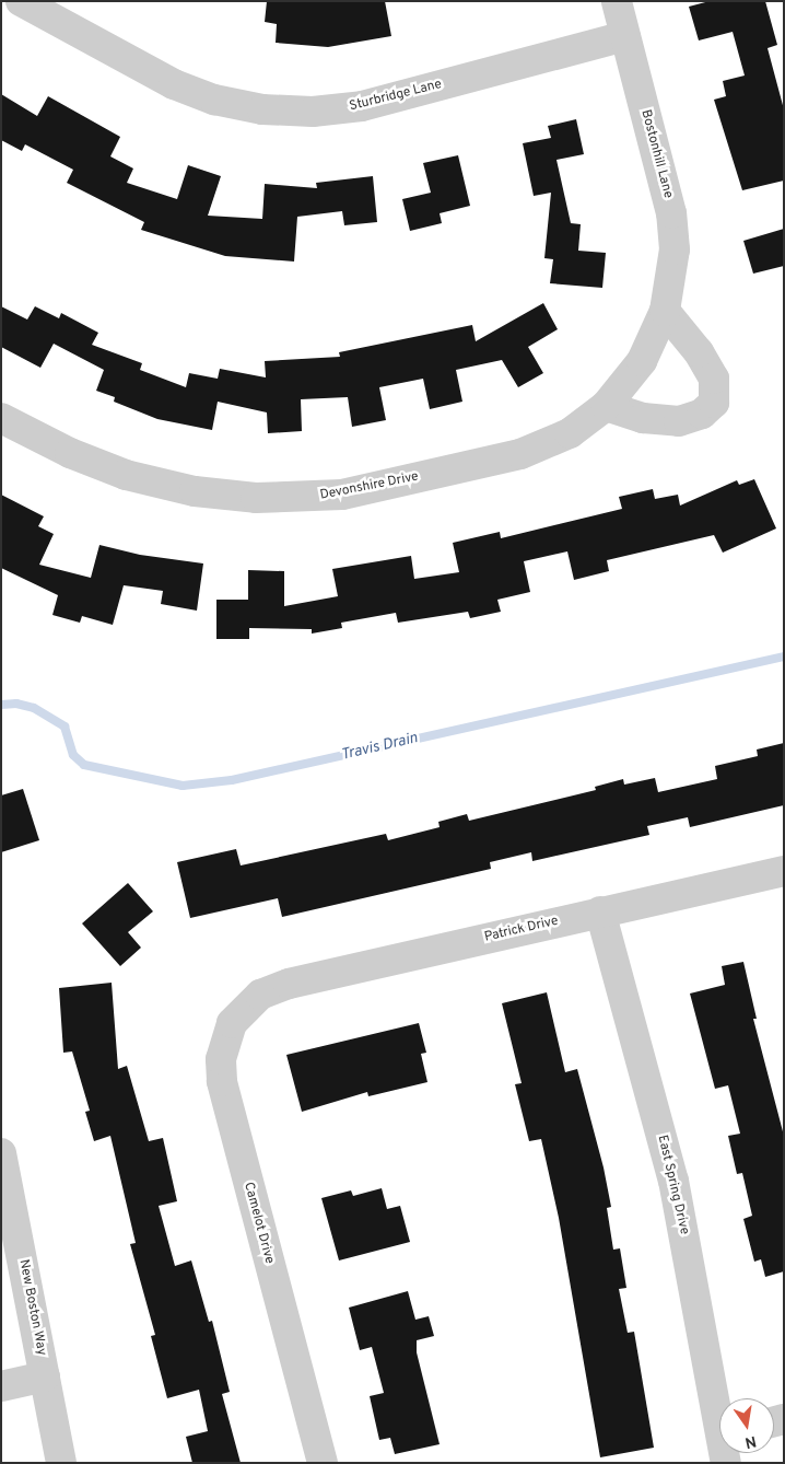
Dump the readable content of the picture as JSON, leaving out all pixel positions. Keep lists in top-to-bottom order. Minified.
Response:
{"streets":{"street":["Sturbridge Lane","Bostonhill Lane","Devonshire Drive","Patrick Drive","East Spring Drive","Camelot Drive","New Boston Way"]},"crossings":[["Sturbridge Lane","Bostonhill Lane"],["Bostonhill Lane","Devonshire Drive"],["Patrick Drive","East Spring Drive"],["Patrick Drive","Camelot Drive"]],"water":["Travis Drain"],"north":"bottom"}
